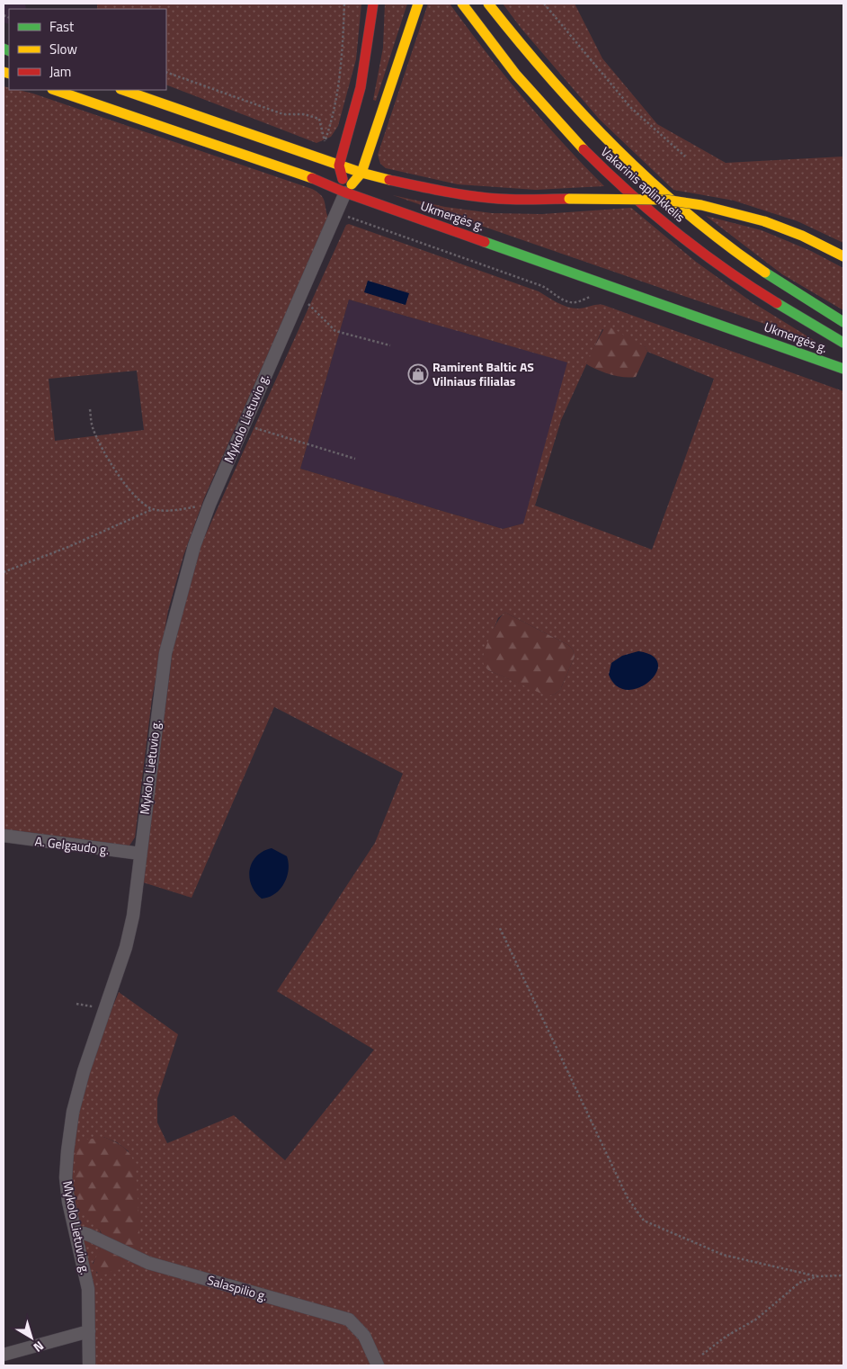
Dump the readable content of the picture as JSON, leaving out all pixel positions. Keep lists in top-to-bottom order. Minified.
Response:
{"streets":{"highway":["Vakarinis aplinkkelis","Ukmergės g."],"street":["Mykolo Lietuvio g.","A. Gelgaudo g.","Salaspilio g."]},"crossings":[["Ukmergės g.","Mykolo Lietuvio g."],["Mykolo Lietuvio g.","A. Gelgaudo g."],["Mykolo Lietuvio g.","Salaspilio g."]],"places":{"shop":["Ramirent Baltic AS Vilniaus filialas"]},"legend":["Fast","Slow","Jam"],"north":"bottom right"}
